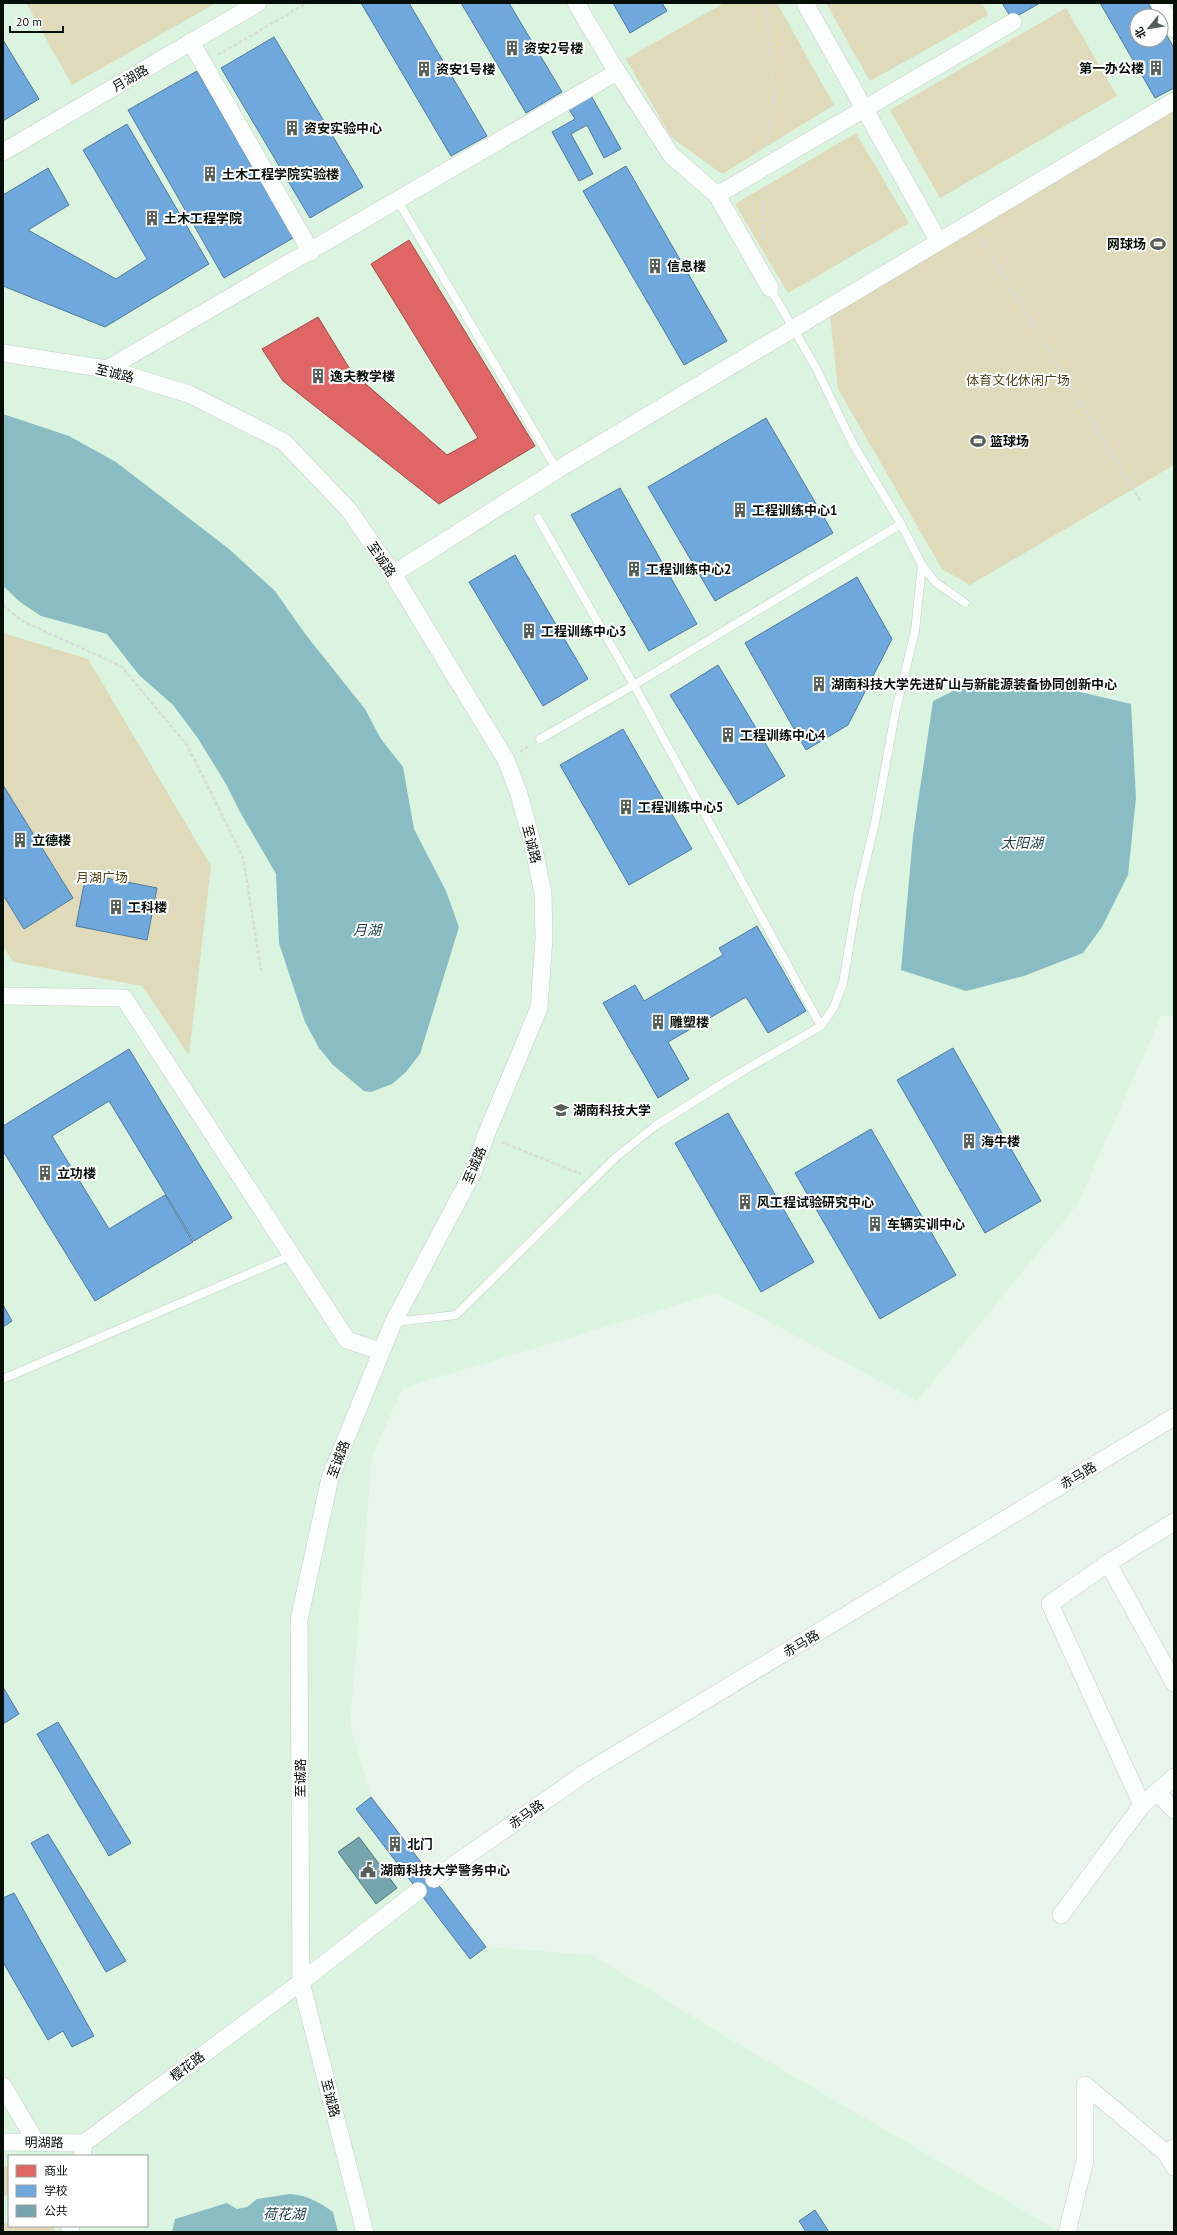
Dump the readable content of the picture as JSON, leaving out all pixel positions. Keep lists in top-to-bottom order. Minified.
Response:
{"streets":{"street":["月湖路","至诚路","赤马路","樱花路","明湖路"]},"crossings":[["至诚路","樱花路"],["樱花路","明湖路"]],"water":["太阳湖","月湖","荷花湖"],"parks":["体育文化休闲广场","月湖广场"],"places":{"building":["资安2号楼","第一办公楼","资安1号楼","资安实验中心","土木工程学院实验楼","土木工程学院","信息楼","逸夫教学楼","工程训练中心1","工程训练中心2","工程训练中心3","湖南科技大学先进矿山与新能源装备协同创新中心","工程训练中心4","工程训练中心5","立德楼","工科楼","雕塑楼","海牛楼","立功楼","风工程试验研究中心","车辆实训中心","北门"],"sports":["网球场","篮球场"],"school or university":["湖南科技大学"],"public building":["湖南科技大学警务中心"]},"legend":["商业","学校","公共"],"scale_bar":"20 m","north":"bottom left"}
